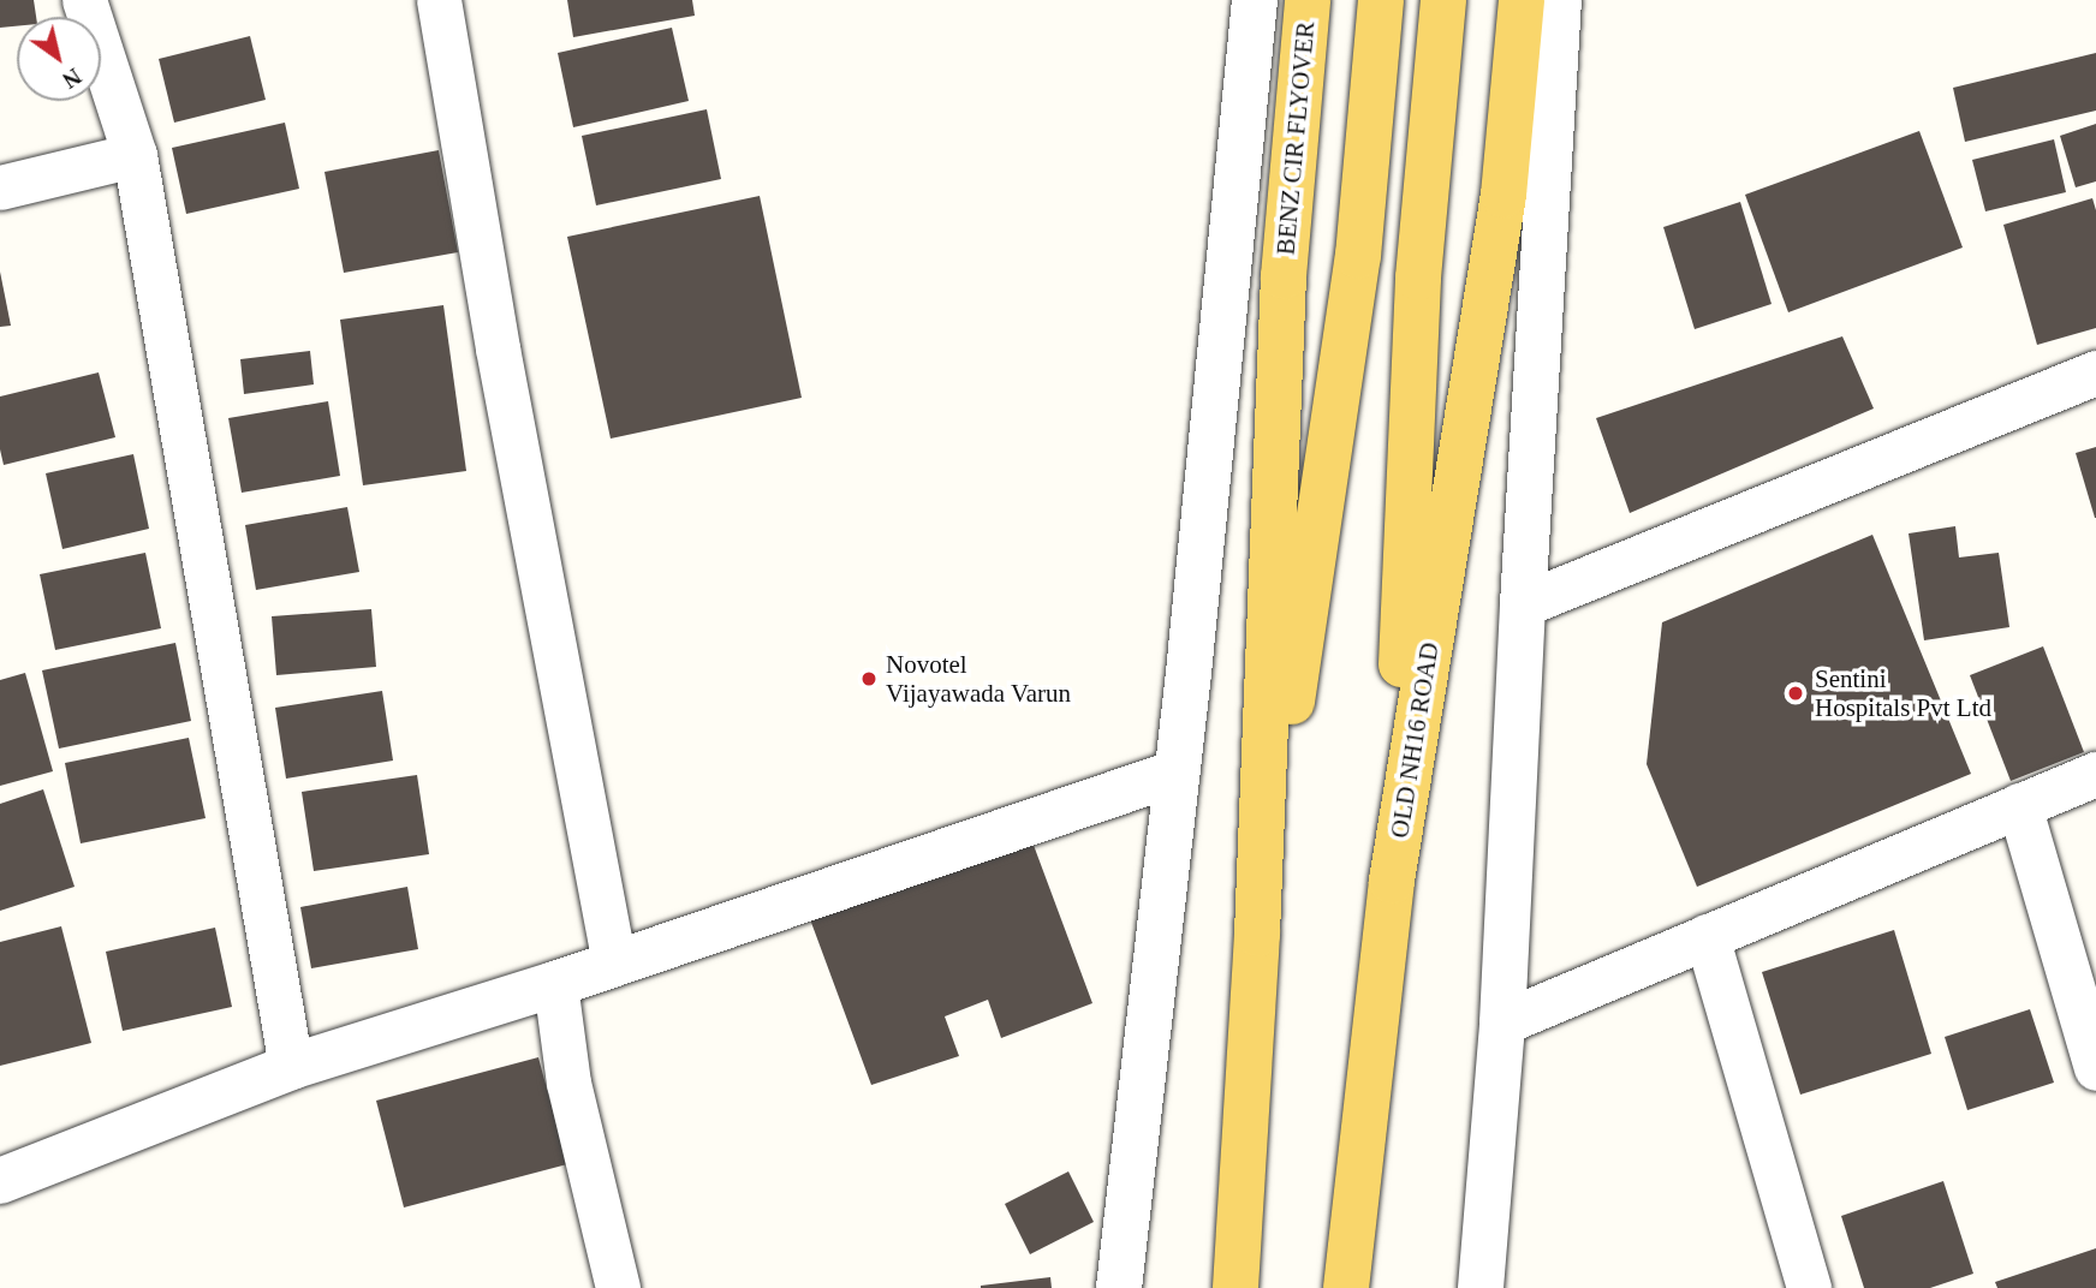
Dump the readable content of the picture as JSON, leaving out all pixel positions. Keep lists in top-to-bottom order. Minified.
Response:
{"streets":{"main road":["BENZ CIR FLYOVER","OLD NH16 ROAD"]},"places":["Novotel Vijayawada Varun","Sentini Hospitals Pvt Ltd"],"north":"bottom right"}
